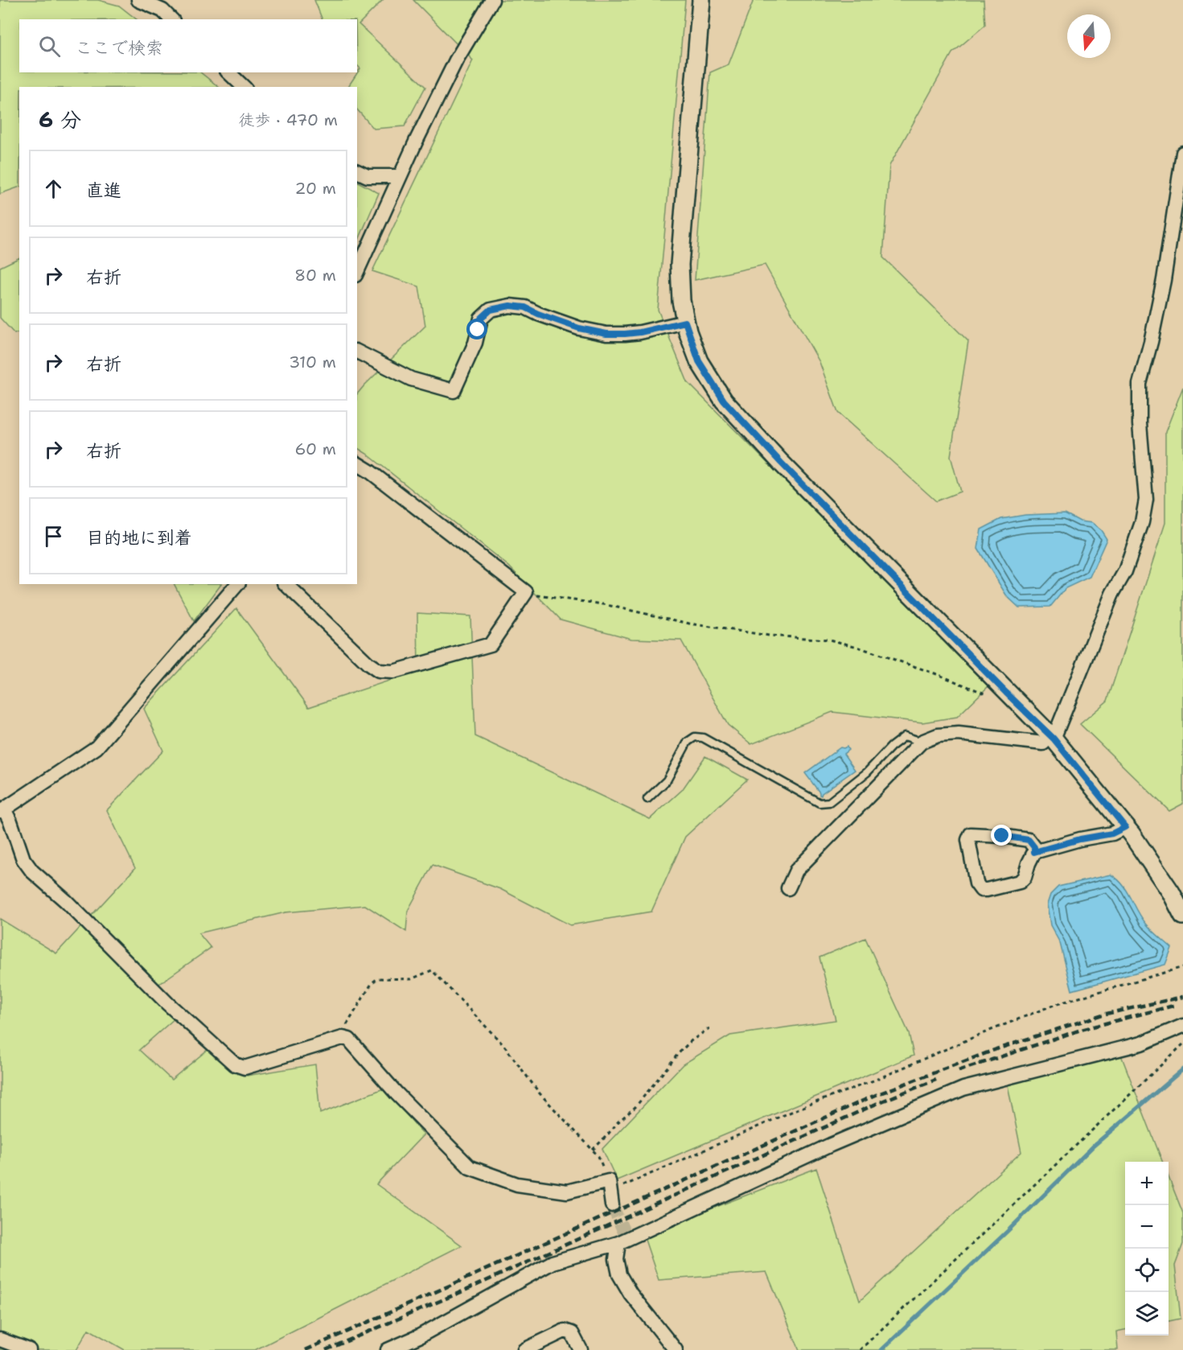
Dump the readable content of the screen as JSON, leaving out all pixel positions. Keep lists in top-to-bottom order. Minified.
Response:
{"north":"bottom","page":{"search":"ここで検索","heading":["6 分","徒歩 · 470 m"],"list":[["直進","20 m"],["右折","80 m"],["右折","310 m"],["右折","60 m"],"目的地に到着"],"map_buttons":["+","−"]}}
